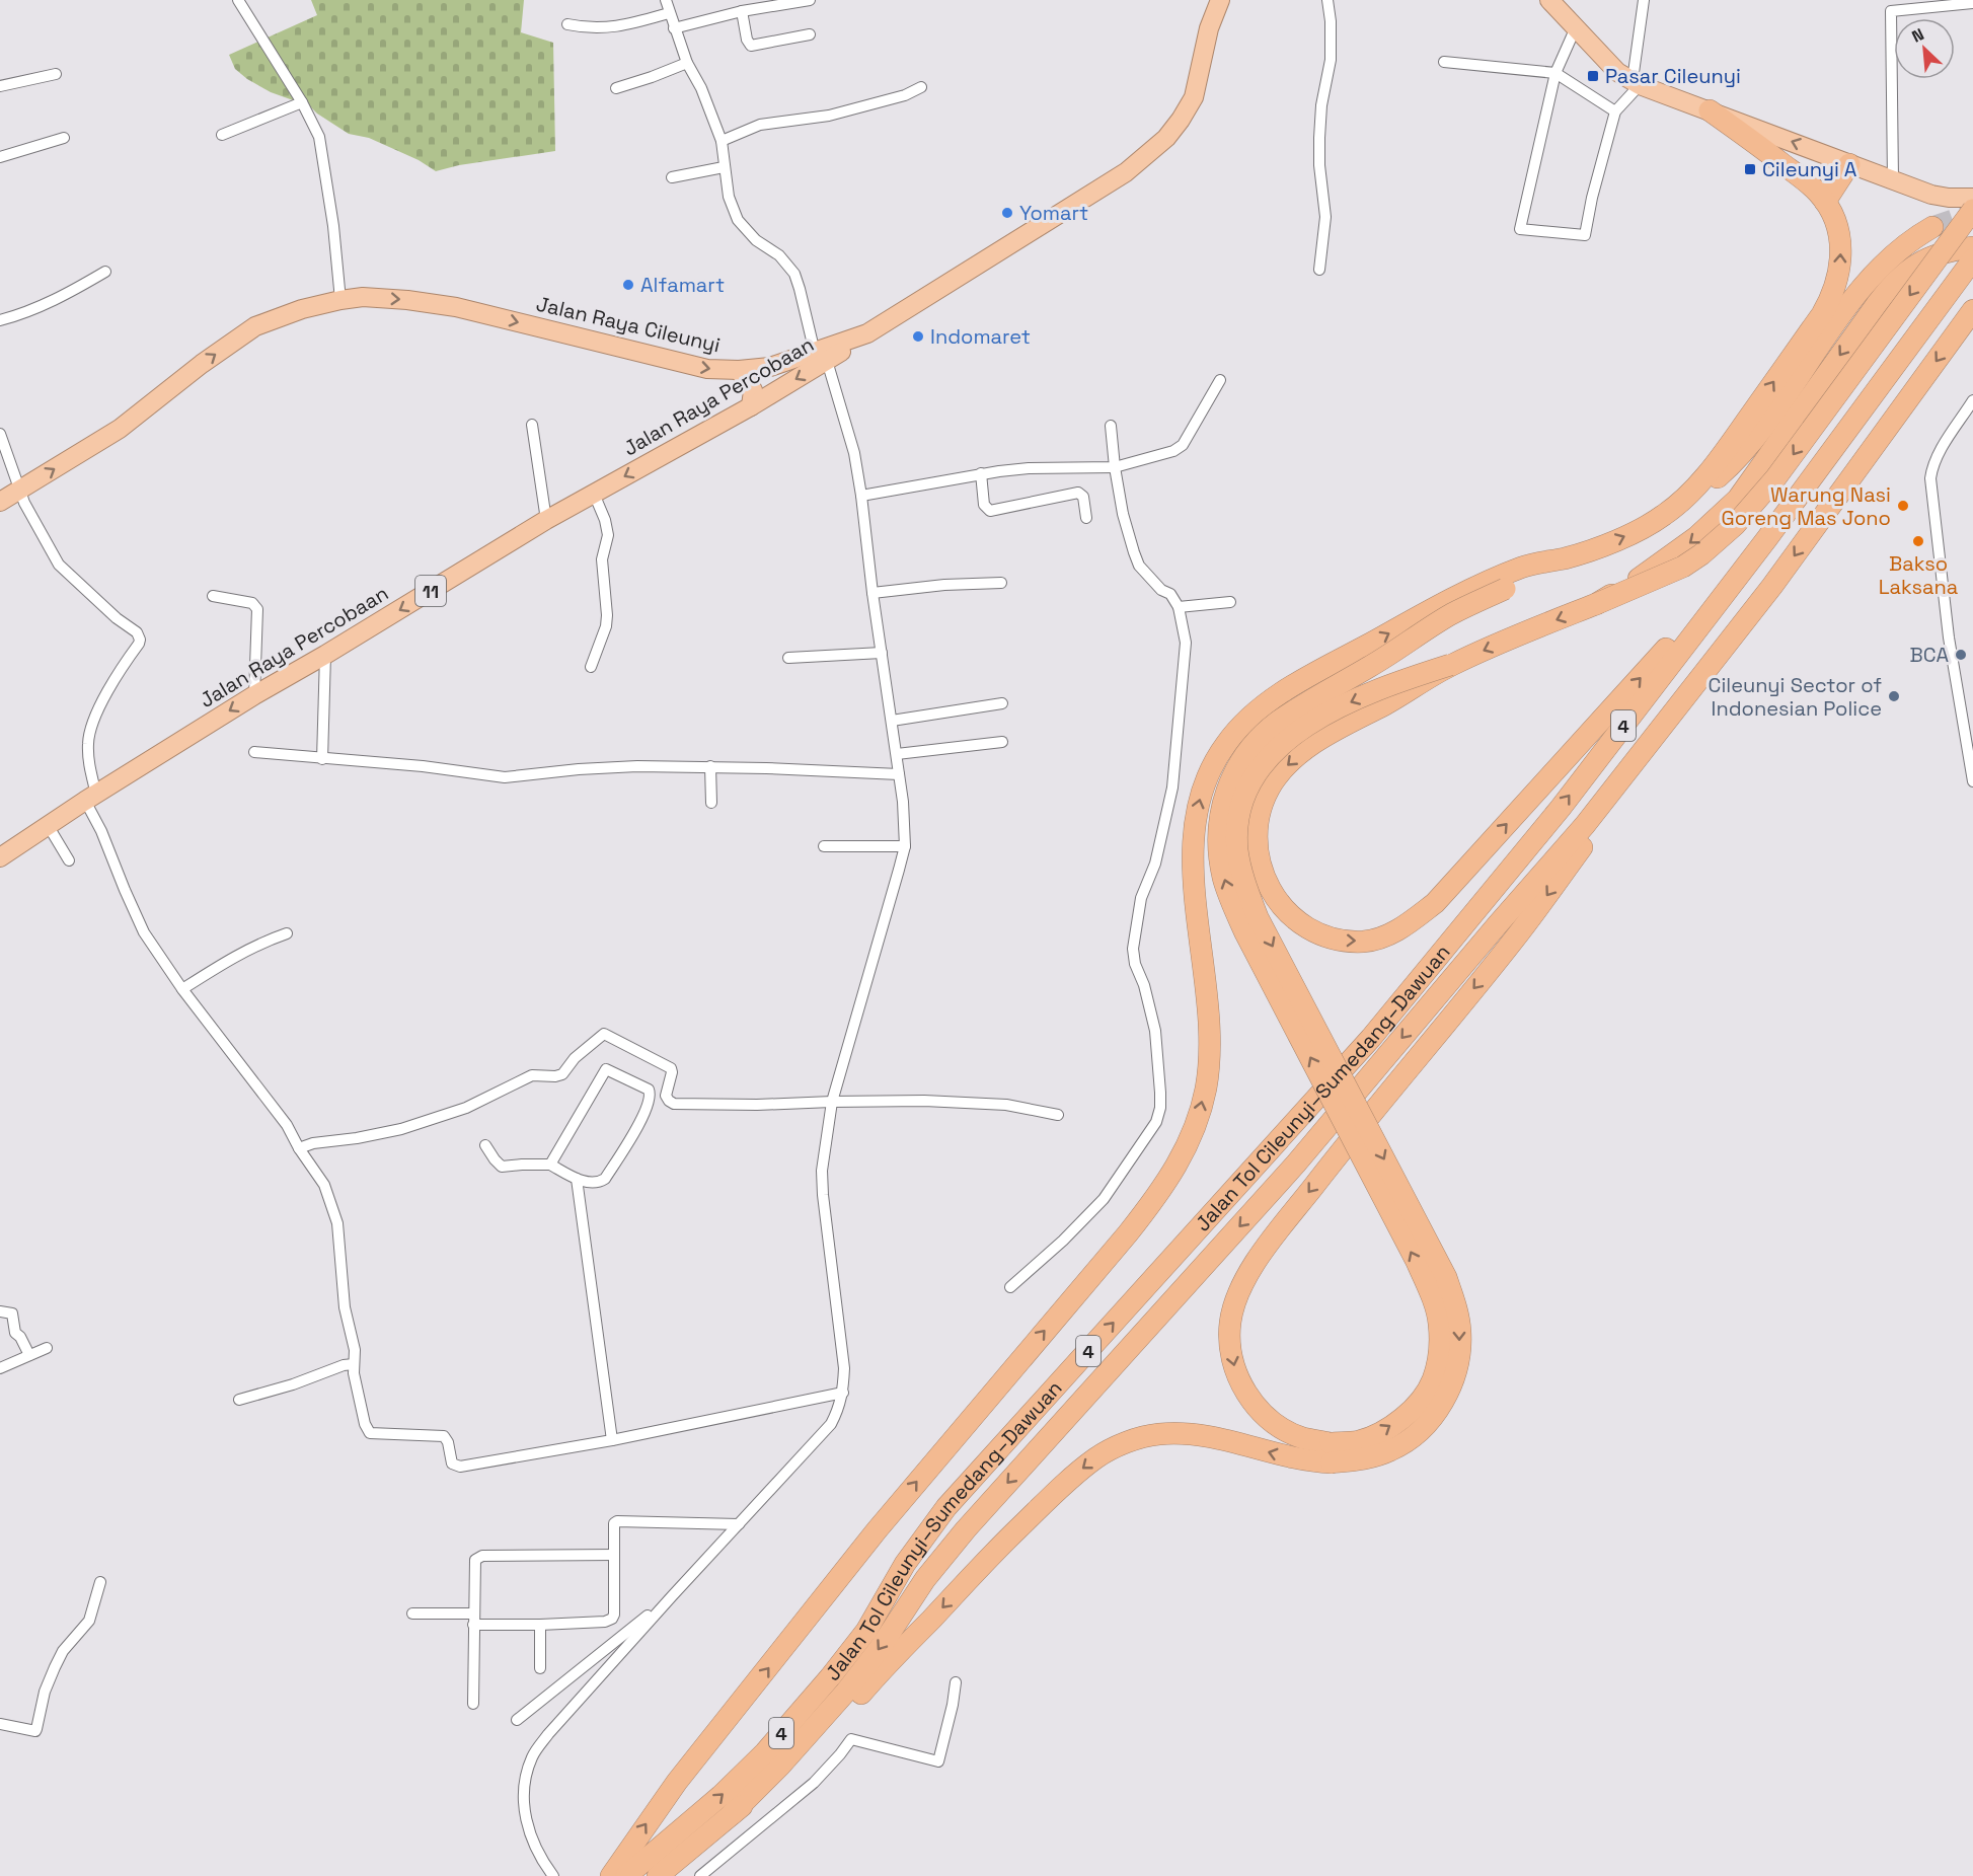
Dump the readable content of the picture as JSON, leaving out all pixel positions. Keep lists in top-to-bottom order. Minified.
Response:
{"streets":{"highway":["Jalan Raya Cileunyi","Jalan Raya Percobaan","11","4","Jalan Tol Cileunyi–Sumedang–Dawuan"]},"crossings":[["Jalan Raya Cileunyi","Jalan Raya Percobaan"],["4","Jalan Tol Cileunyi–Sumedang–Dawuan"]],"one_way":["Jalan Raya Cileunyi","Jalan Raya Percobaan"],"places":{"transit":["Pasar Cileunyi","Cileunyi A"],"other":["Yomart","Alfamart","Indomaret","Warung Nasi Goreng Mas Jono","Bakso Laksana","BCA","Cileunyi Sector of Indonesian Police"]},"north":"top left"}
